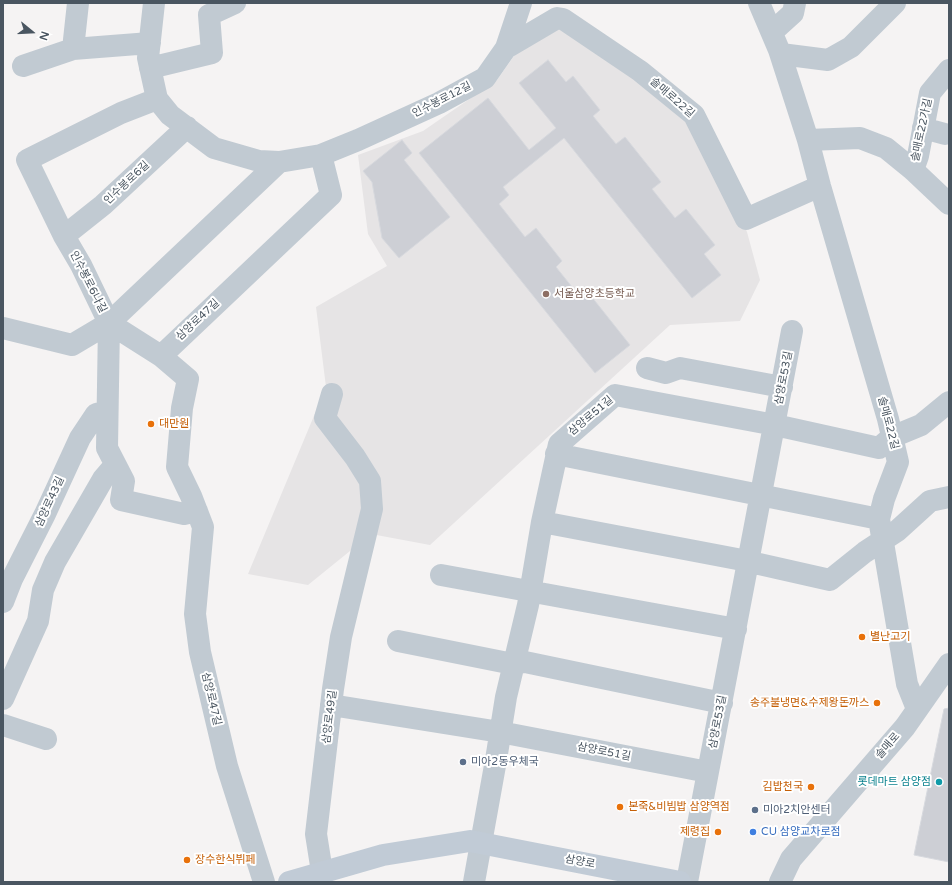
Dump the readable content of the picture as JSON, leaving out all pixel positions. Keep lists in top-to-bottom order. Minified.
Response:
{"streets":{"main road":["삼양로"],"street":["솔매로22길","인수봉로12길","솔매로22가길","인수봉로6길","인수봉로6나길","삼양로47길","삼양로53길","삼양로51길","삼양로43길","삼양로49길","솔매로"]},"crossings":[["솔매로22길","인수봉로12길"],["솔매로22길","솔매로"],["인수봉로12길","삼양로47길"],["인수봉로6길","인수봉로6나길"],["삼양로53길","삼양로51길"],["삼양로51길","삼양로49길"],["삼양로51길","삼양로"],["삼양로49길","삼양로"]],"places":["서울삼양초등학교","대만원","별난고기","송주불냉면&수제왕돈까스","미아2동우체국","롯데마트 삼양점","김밥천국","본죽&비빔밥 삼양역점","미아2치안센터","제령집","CU 삼양교차로점","장수한식뷔페"],"north":"right"}
